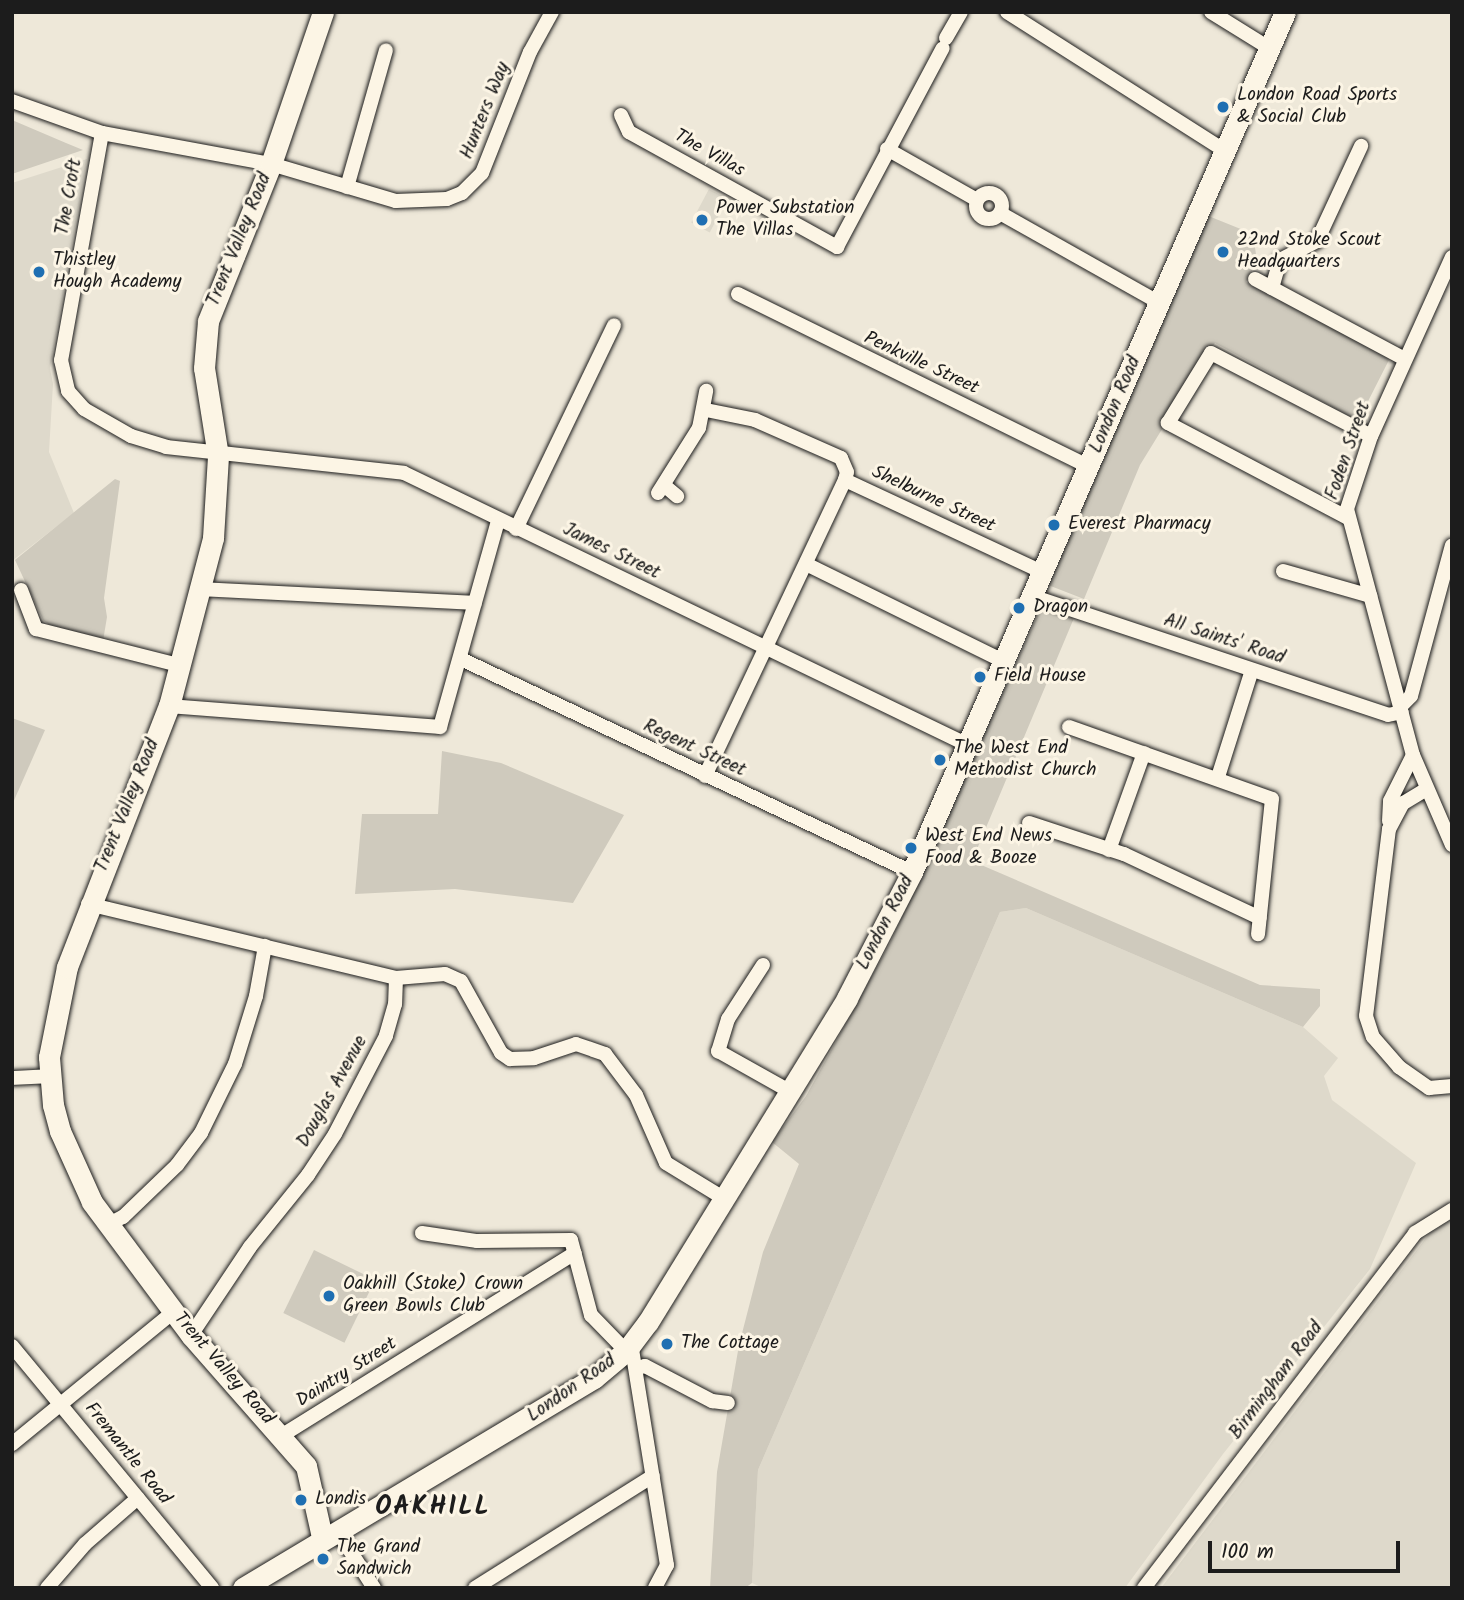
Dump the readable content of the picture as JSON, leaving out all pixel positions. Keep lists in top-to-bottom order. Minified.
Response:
{"streets":{"main road":["Trent Valley Road","London Road"],"street":["Hunters Way","The Villas","The Croft","Penkville Street","Foden Street","Shelburne Street","James Street","All Saints' Road","Regent Street","Douglas Avenue","Daintry Street","Birmingham Road","Fremantle Road"]},"crossings":[["Hunters Way","The Croft"],["Hunters Way","Trent Valley Road"],["The Croft","Trent Valley Road"],["The Croft","James Street"],["Trent Valley Road","London Road"],["Trent Valley Road","James Street"],["Trent Valley Road","Douglas Avenue"],["Trent Valley Road","Daintry Street"],["Penkville Street","London Road"],["London Road","Shelburne Street"],["London Road","James Street"],["London Road","All Saints' Road"],["London Road","Regent Street"],["Foden Street","All Saints' Road"]],"districts":["OAKHILL"],"places":["London Road Sports & Social Club","Power Substation The Villas","22nd Stoke Scout Headquarters","Thistley Hough Academy","Everest Pharmacy","Dragon","Field House","The West End Methodist Church","West End News Food & Booze","Oakhill (Stoke) Crown Green Bowls Club","The Cottage","Londis","The Grand Sandwich"],"scale_bar":"100 m"}
